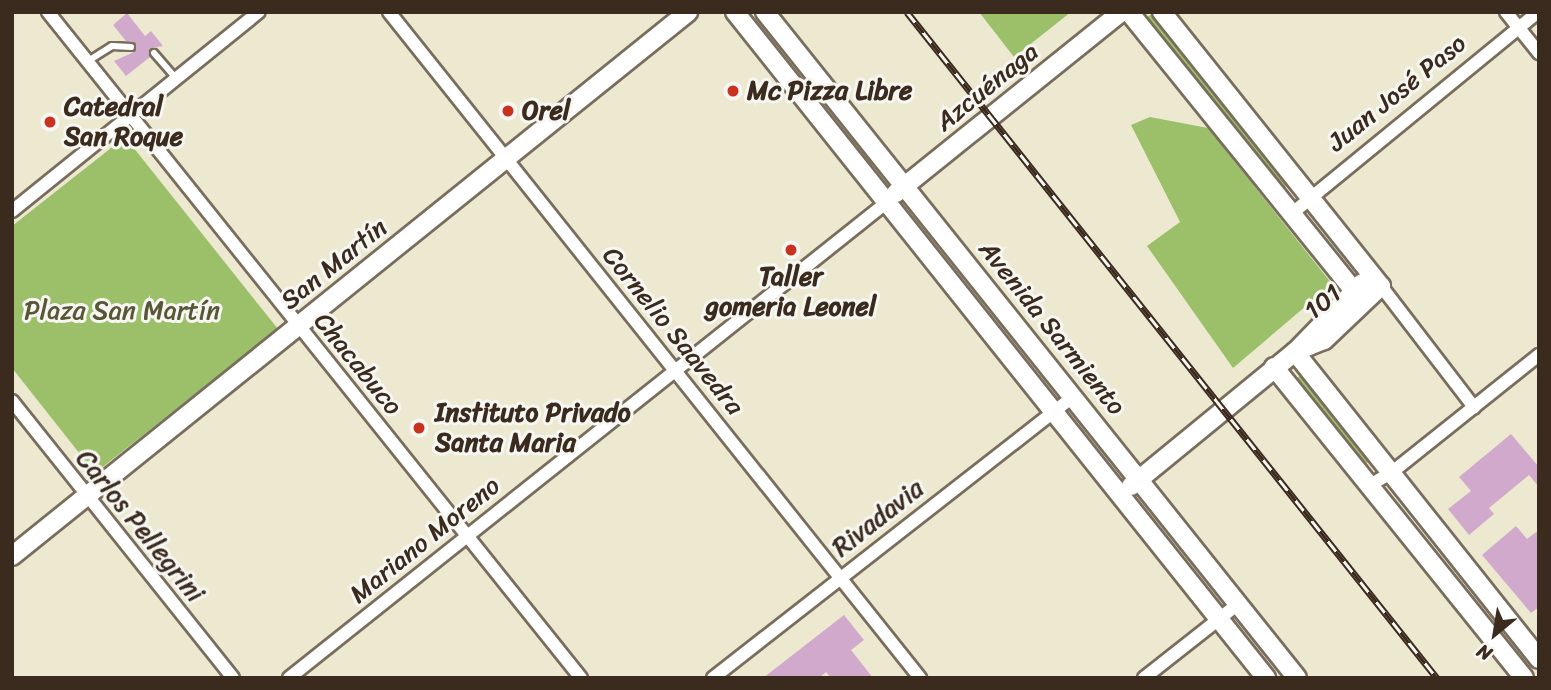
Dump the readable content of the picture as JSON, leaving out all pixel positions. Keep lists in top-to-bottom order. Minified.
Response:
{"streets":{"main road":["Azcuénaga","San Martín","101","Avenida Sarmiento"],"street":["Juan José Paso","Cornelio Saavedra","Chacabuco","Rivadavia","Carlos Pellegrini","Mariano Moreno"]},"crossings":[["Azcuénaga","Avenida Sarmiento"],["Azcuénaga","Mariano Moreno"],["San Martín","Cornelio Saavedra"],["San Martín","Chacabuco"],["San Martín","Carlos Pellegrini"],["Avenida Sarmiento","Rivadavia"],["Avenida Sarmiento","Mariano Moreno"],["Cornelio Saavedra","Rivadavia"],["Cornelio Saavedra","Mariano Moreno"],["Chacabuco","Mariano Moreno"]],"parks":["Plaza San Martín"],"places":["Mc Pizza Libre","Orel","Catedral San Roque","Taller gomeria Leonel","Instituto Privado Santa Maria"],"north":"bottom left"}
